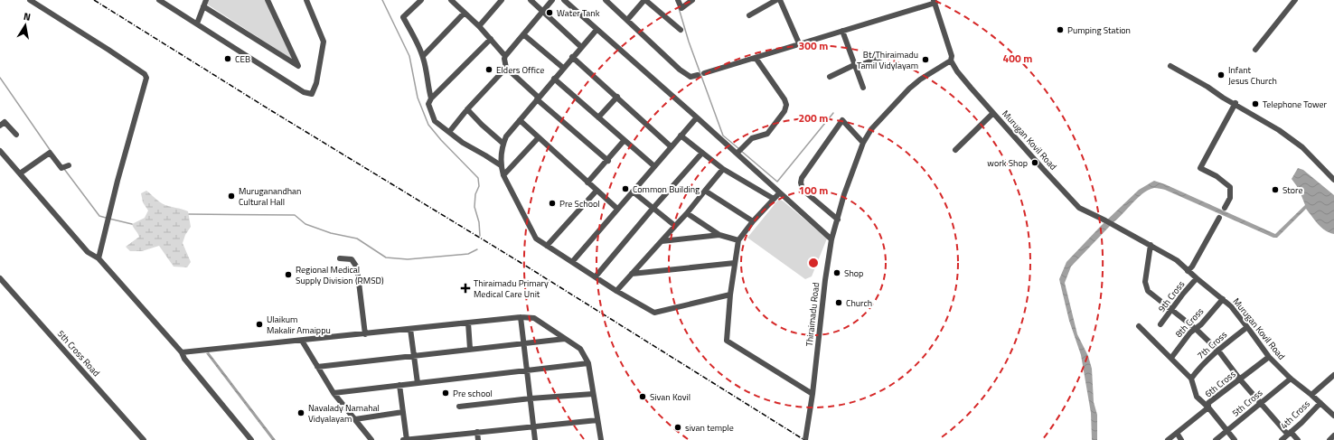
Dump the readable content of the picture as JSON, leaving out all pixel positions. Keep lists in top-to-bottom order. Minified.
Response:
{"streets":{"street":["Murugan Kovil Road","9th Cross","Thiraimadu Road","8th Cross","7th Cross","5th Cross Road","6th Cross","5th Cross","4th Cross"]},"crossings":[["Murugan Kovil Road","9th Cross"],["Murugan Kovil Road","Thiraimadu Road"],["Murugan Kovil Road","8th Cross"],["Murugan Kovil Road","7th Cross"],["Murugan Kovil Road","6th Cross"],["Murugan Kovil Road","5th Cross"],["Murugan Kovil Road","4th Cross"]],"places":{"other":["Water Tank","Pumping Station","CEB","Bt/Thiraimadu Tamil Vidylayam","Elders Office","Infant Jesus Church","Telephone Tower","work Shop","Common Building","Store","Muruganandhan Cultural Hall","Pre School","Shop","Regional Medical Supply Division (RMSD)","Church","Ulaikum Makalir Amaippu","Pre school","Sivan Kovil","Navalady Namahal Vidyalayam","sivan temple"],"health":["Thiraimadu Primary Medical Care Unit"]},"north":"top","rings":["300 m","400 m","200 m","100 m"]}
